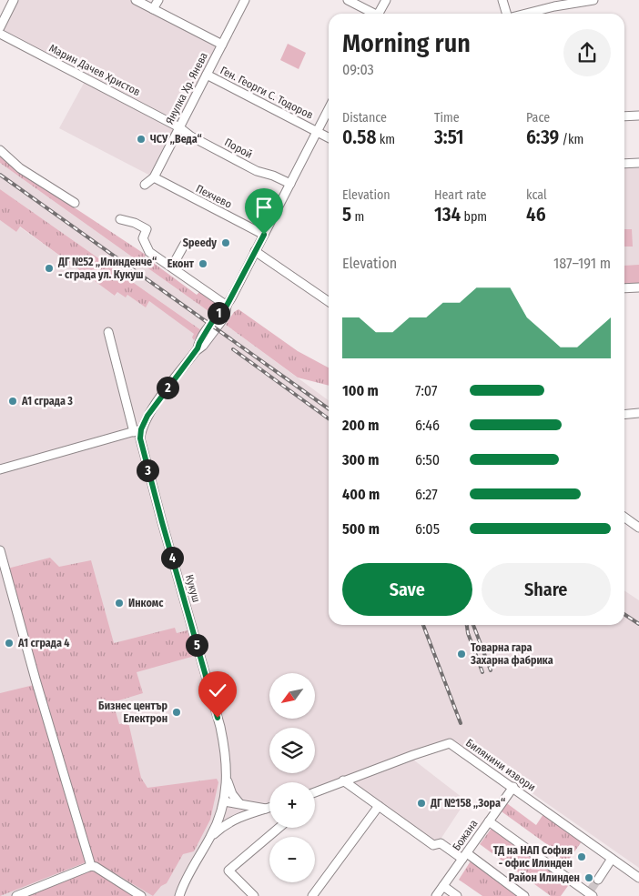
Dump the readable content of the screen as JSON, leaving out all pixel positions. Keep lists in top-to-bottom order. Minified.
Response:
{"streets":{"street":["Марин Дачев Христов","Янулка Хр. Янева","Ген. Георги С. Тодоров","Порой","Пехчево","Кукуш","Билянини извори","Божана"]},"crossings":[["Марин Дачев Христов","Янулка Хр. Янева"],["Марин Дачев Христов","Порой"],["Янулка Хр. Янева","Ген. Георги С. Тодоров"],["Янулка Хр. Янева","Порой"],["Янулка Хр. Янева","Пехчево"],["Билянини извори","Божана"]],"places":["ЧСУ „Веда“","Speedy","Еконт","ДГ №52 „Илинденче“ - сграда ул. Кукуш","А1 сграда 3","Инкомс","А1 сграда 4","Товарна гара Захарна фабрика","Бизнес център Електрон","ДГ №158 „Зора“","ТД на НАП София - офис Илинден","Район Илинден"],"north":"bottom left","page":{"heading":["Morning run","09:03"],"stats":[["Distance","0.58 km"],["Time","3:51"],["Pace","6:39 /km"],["Elevation","5 m"],["Heart rate","134 bpm"],["kcal","46"]],"chart":["Elevation","187–191 m"],"pins":["1","2","3","4","5"],"list":[{"name":"100 m","note":"7:07"},{"name":"200 m","note":"6:46"},{"name":"300 m","note":"6:50"},{"name":"400 m","note":"6:27"},{"name":"500 m","note":"6:05"}],"buttons":["Save","Share"],"map_buttons":["+","−"]}}
